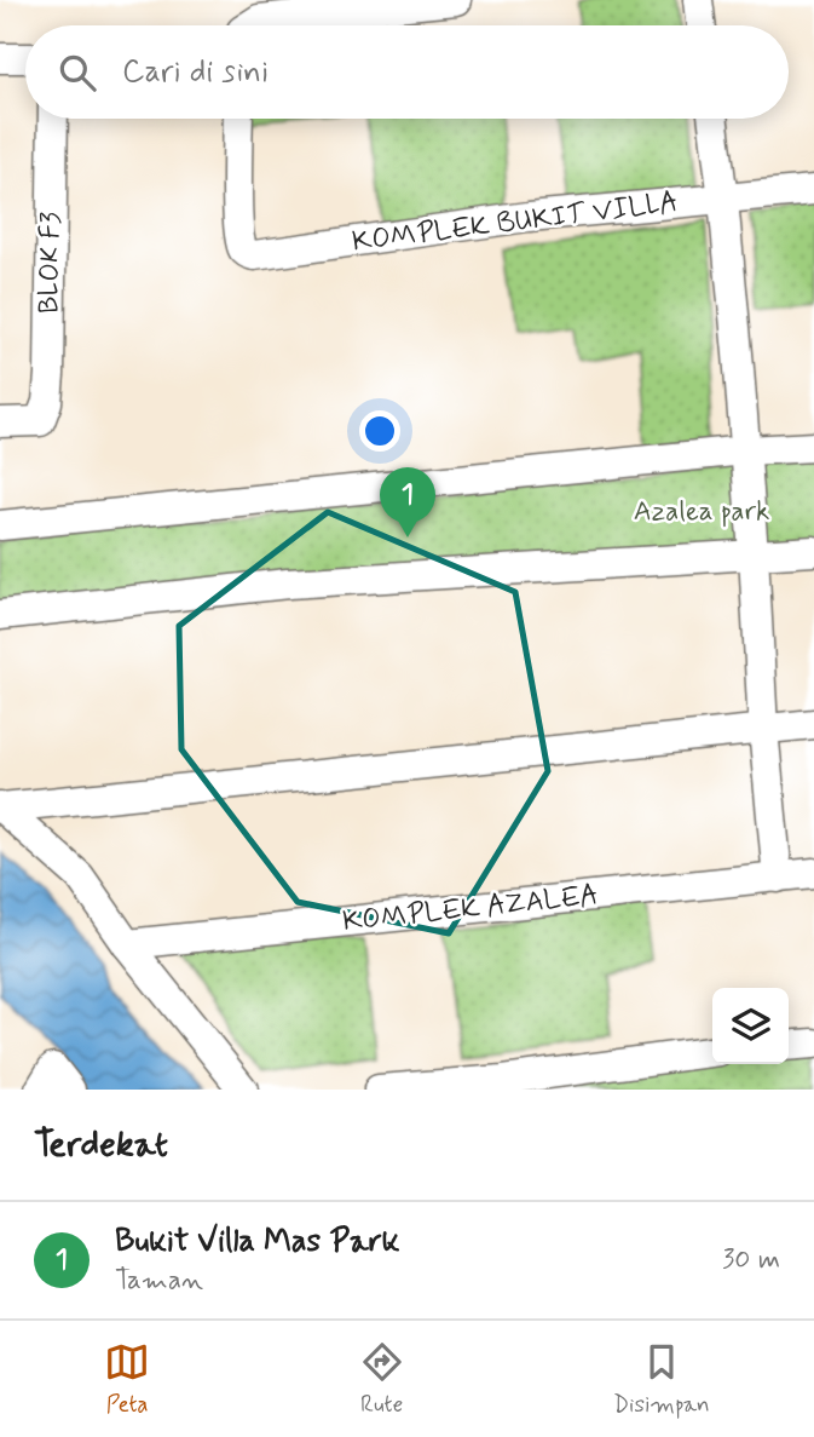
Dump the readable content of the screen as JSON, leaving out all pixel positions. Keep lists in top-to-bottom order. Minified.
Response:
{"streets":{"street":["KOMPLEK BUKIT VILLA","BLOK F3","KOMPLEK AZALEA"]},"parks":["Azalea park"],"page":{"search":"Cari di sini","pins":"1","heading":"Terdekat","list":[{"mark":"1","name":"Bukit Villa Mas Park","note":"Taman","value":"30 m"}],"nav":["Peta","Rute","Disimpan"]}}
